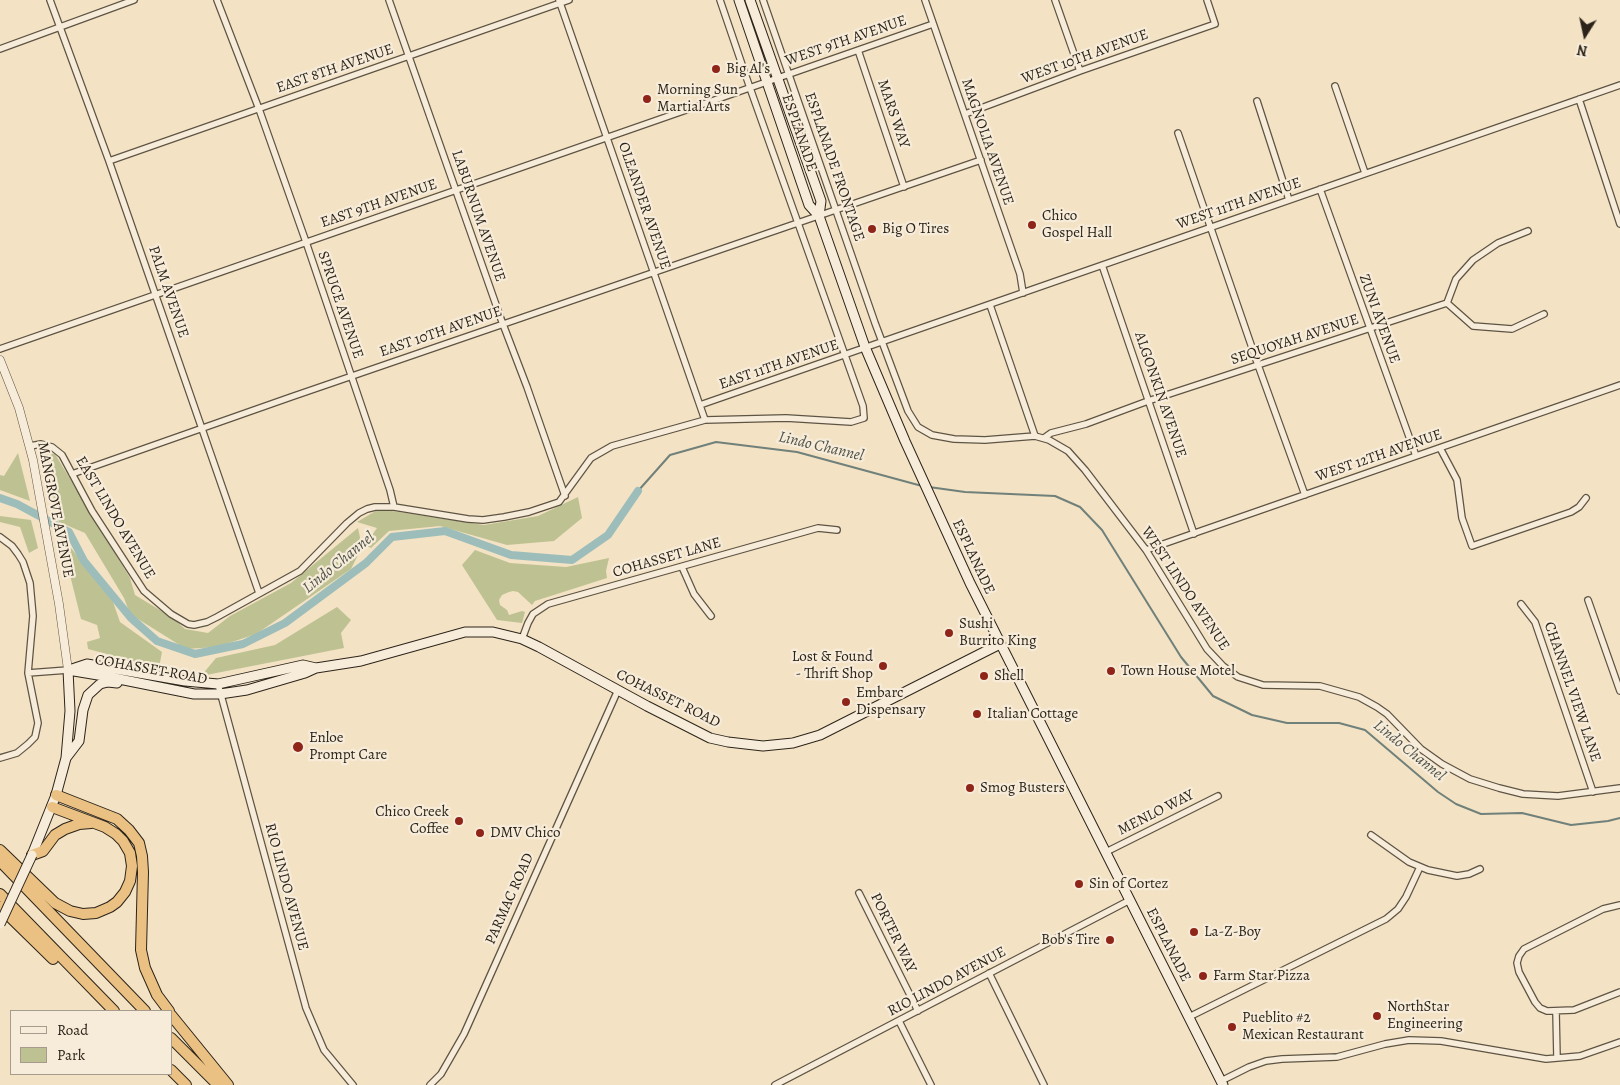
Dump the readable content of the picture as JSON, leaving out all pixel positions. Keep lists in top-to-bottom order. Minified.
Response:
{"streets":{"main road":["ESPLANADE","COHASSET ROAD"],"street":["WEST 9TH AVENUE","WEST 10TH AVENUE","EAST 8TH AVENUE","MARS WAY","MAGNOLIA AVENUE","ESPLANADE FRONTAGE","EAST 9TH AVENUE","WEST 11TH AVENUE","OLEANDER AVENUE","LABURNUM AVENUE","PALM AVENUE","SPRUCE AVENUE","ZUNI AVENUE","EAST 10TH AVENUE","SEQUOYAH AVENUE","EAST 11TH AVENUE","ALGONKIN AVENUE","WEST 12TH AVENUE","MANGROVE AVENUE","EAST LINDO AVENUE","COHASSET LANE","WEST LINDO AVENUE","CHANNEL VIEW LANE","MENLO WAY","RIO LINDO AVENUE","PARMAC ROAD","PORTER WAY"]},"crossings":[["WEST 9TH AVENUE","MARS WAY"],["WEST 9TH AVENUE","ESPLANADE"],["WEST 9TH AVENUE","MAGNOLIA AVENUE"],["WEST 9TH AVENUE","ESPLANADE FRONTAGE"],["WEST 9TH AVENUE","EAST 9TH AVENUE"],["WEST 10TH AVENUE","MAGNOLIA AVENUE"],["EAST 8TH AVENUE","OLEANDER AVENUE"],["EAST 8TH AVENUE","LABURNUM AVENUE"],["EAST 8TH AVENUE","PALM AVENUE"],["EAST 8TH AVENUE","SPRUCE AVENUE"],["ESPLANADE","EAST 9TH AVENUE"],["ESPLANADE","WEST 11TH AVENUE"],["ESPLANADE","EAST 10TH AVENUE"],["ESPLANADE","EAST 11TH AVENUE"],["ESPLANADE","COHASSET ROAD"],["ESPLANADE","MENLO WAY"],["ESPLANADE","RIO LINDO AVENUE"],["MAGNOLIA AVENUE","WEST 11TH AVENUE"],["ESPLANADE FRONTAGE","WEST 11TH AVENUE"],["ESPLANADE FRONTAGE","WEST LINDO AVENUE"],["EAST 9TH AVENUE","OLEANDER AVENUE"],["EAST 9TH AVENUE","LABURNUM AVENUE"],["EAST 9TH AVENUE","PALM AVENUE"],["EAST 9TH AVENUE","SPRUCE AVENUE"],["WEST 11TH AVENUE","ZUNI AVENUE"],["WEST 11TH AVENUE","EAST 11TH AVENUE"],["WEST 11TH AVENUE","ALGONKIN AVENUE"],["WEST 11TH AVENUE","WEST LINDO AVENUE"],["OLEANDER AVENUE","EAST 10TH AVENUE"],["OLEANDER AVENUE","EAST 11TH AVENUE"],["OLEANDER AVENUE","EAST LINDO AVENUE"],["LABURNUM AVENUE","EAST 10TH AVENUE"],["LABURNUM AVENUE","EAST LINDO AVENUE"],["PALM AVENUE","EAST 10TH AVENUE"],["PALM AVENUE","EAST LINDO AVENUE"],["SPRUCE AVENUE","EAST 10TH AVENUE"],["SPRUCE AVENUE","EAST LINDO AVENUE"],["ZUNI AVENUE","SEQUOYAH AVENUE"],["ZUNI AVENUE","WEST 12TH AVENUE"],["EAST 10TH AVENUE","EAST LINDO AVENUE"],["SEQUOYAH AVENUE","ALGONKIN AVENUE"],["SEQUOYAH AVENUE","WEST LINDO AVENUE"],["EAST 11TH AVENUE","EAST LINDO AVENUE"],["ALGONKIN AVENUE","WEST 12TH AVENUE"],["WEST 12TH AVENUE","WEST LINDO AVENUE"],["MANGROVE AVENUE","EAST LINDO AVENUE"],["MANGROVE AVENUE","COHASSET ROAD"],["COHASSET LANE","COHASSET ROAD"],["WEST LINDO AVENUE","CHANNEL VIEW LANE"],["COHASSET ROAD","RIO LINDO AVENUE"],["COHASSET ROAD","PARMAC ROAD"],["RIO LINDO AVENUE","PORTER WAY"]],"water":["Lindo Channel"],"places":["Big Al's","Morning Sun Martial Arts","Chico Gospel Hall","Big O Tires","Sushi Burrito King","Lost & Found - Thrift Shop","Town House Motel","Shell","Embarc Dispensary","Italian Cottage","Enloe Prompt Care","Smog Busters","Chico Creek Coffee","DMV Chico","Sin of Cortez","La-Z-Boy","Bob's Tire","Farm Star Pizza","NorthStar Engineering","Pueblito #2 Mexican Restaurant"],"legend":["Road","Park"],"north":"bottom"}
